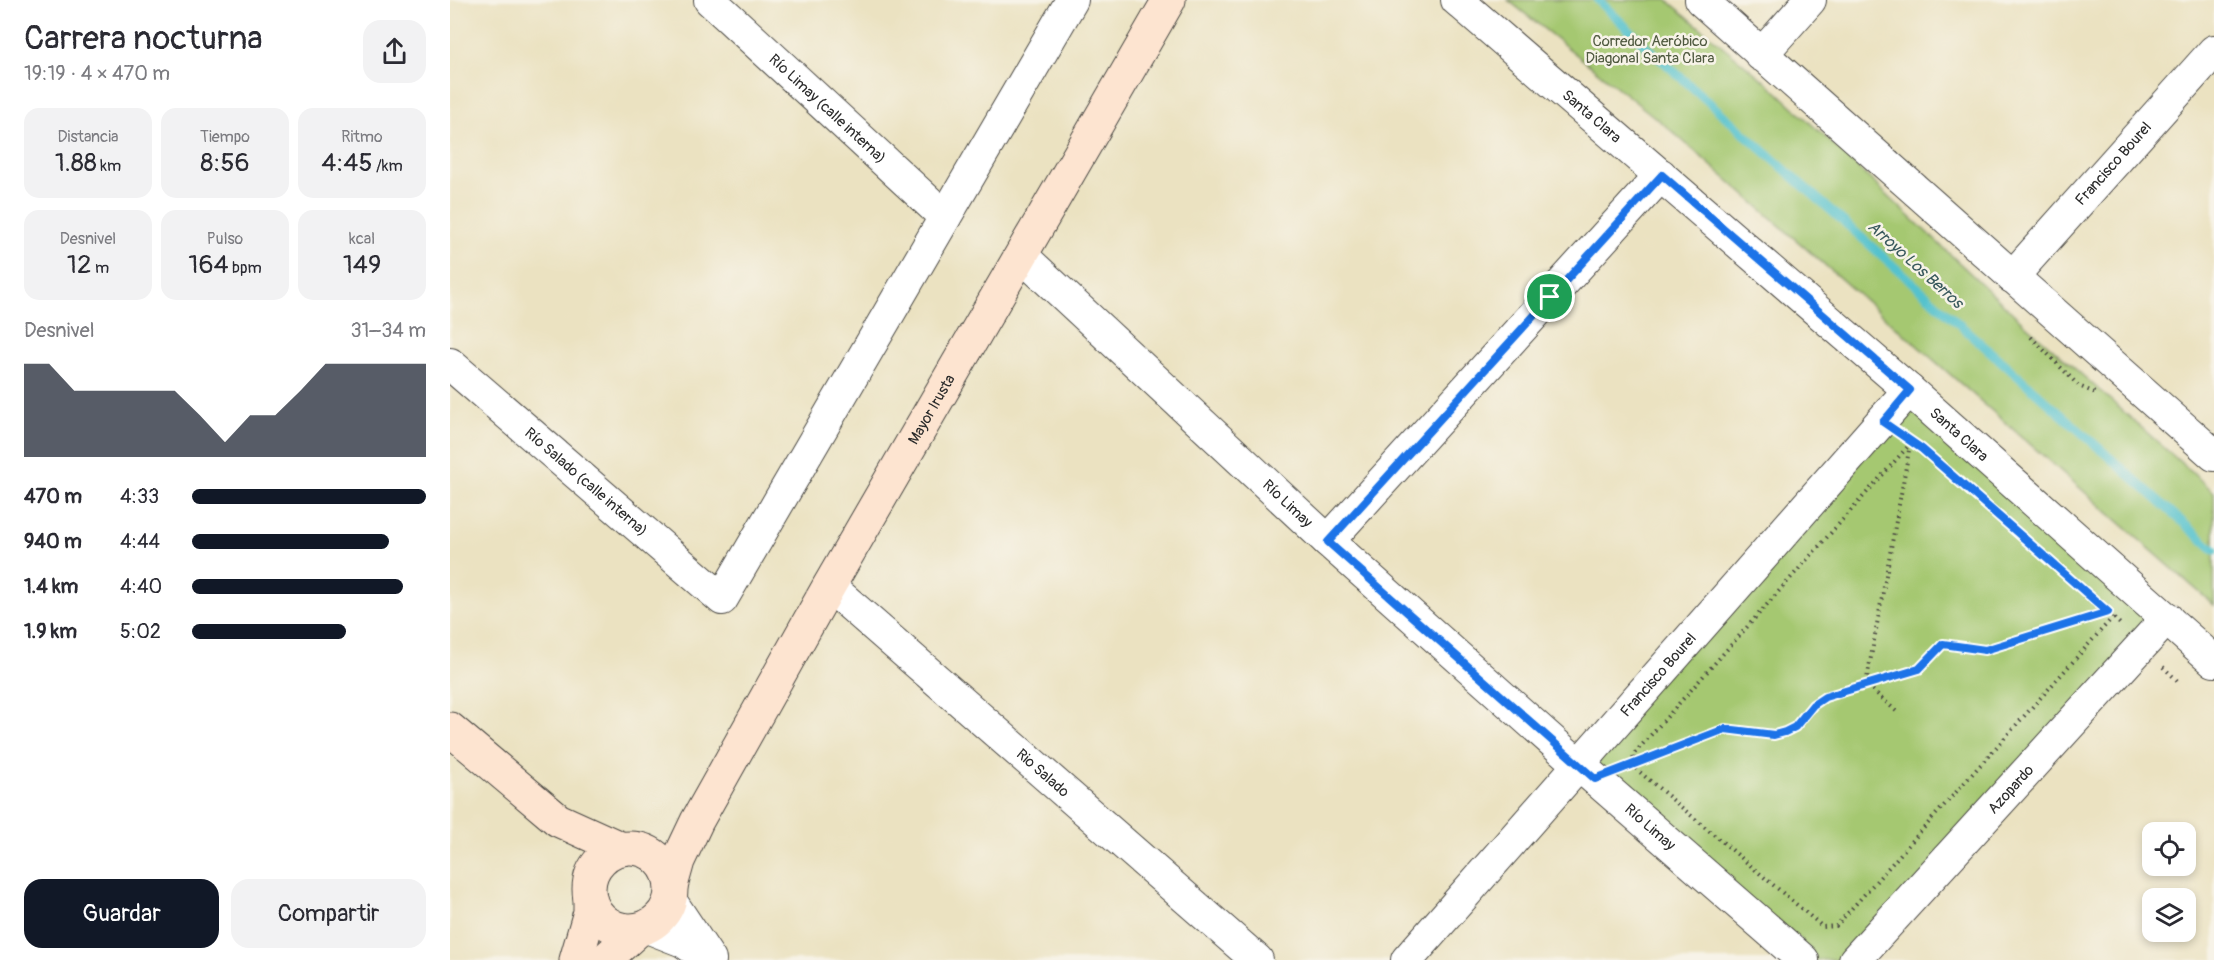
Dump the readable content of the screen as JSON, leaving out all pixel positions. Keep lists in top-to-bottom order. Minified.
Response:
{"streets":{"main road":["Mayor Irusta"],"street":["Río Limay (calle interna)","Santa Clara","Francisco Bourel","Río Salado (calle interna)","Río Limay","Rio Salado","Azopardo"]},"crossings":[["Río Limay (calle interna)","Río Salado (calle interna)"],["Santa Clara","Francisco Bourel"],["Santa Clara","Azopardo"],["Francisco Bourel","Río Limay"],["Mayor Irusta","Río Limay"],["Mayor Irusta","Rio Salado"]],"water":["Arroyo Los Berros"],"parks":["Corredor Aeróbico Diagonal Santa Clara"],"page":{"heading":["Carrera nocturna","19:19 · 4 × 470 m"],"stats":[["Distancia","1.88 km"],["Tiempo","8:56"],["Ritmo","4:45 /km"],["Desnivel","12 m"],["Pulso","164 bpm"],["kcal","149"]],"chart":["Desnivel","31–34 m"],"list":[{"name":"470 m","note":"4:33"},{"name":"940 m","note":"4:44"},{"name":"1.4 km","note":"4:40"},{"name":"1.9 km","note":"5:02"}],"buttons":["Guardar","Compartir"]}}
